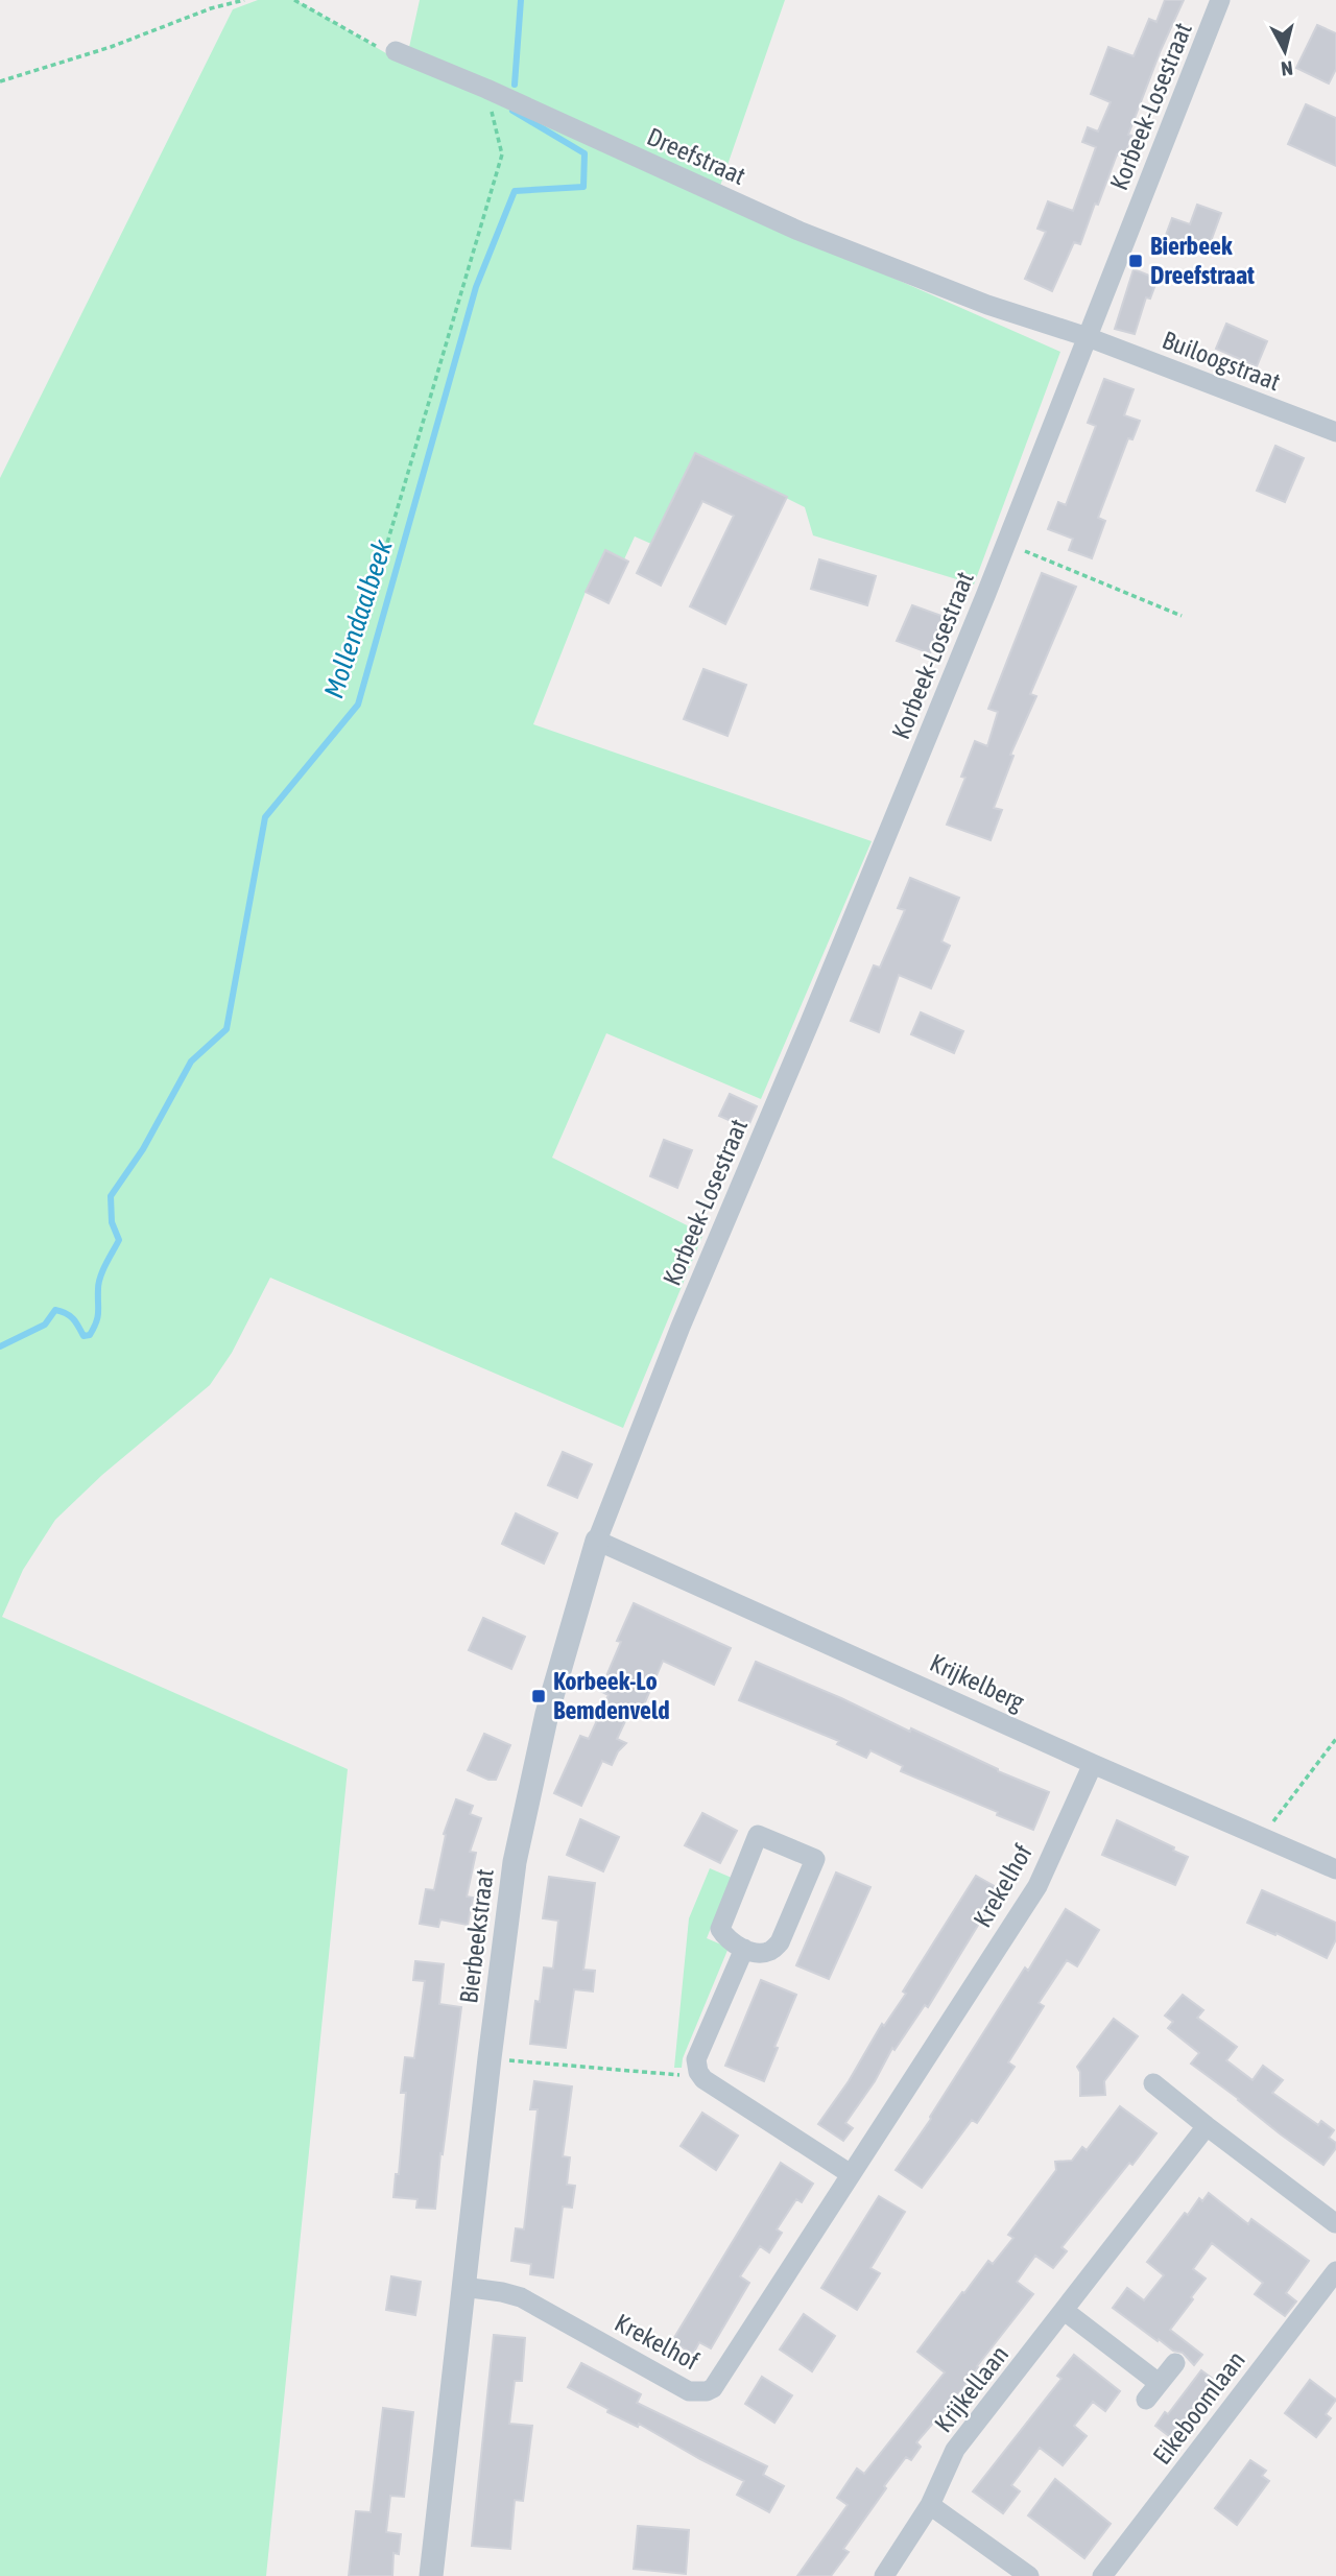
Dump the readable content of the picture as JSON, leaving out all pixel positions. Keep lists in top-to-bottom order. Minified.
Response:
{"streets":{"street":["Korbeek-Losestraat","Dreefstraat","Builoogstraat","Krijkelberg","Krekelhof","Bierbeekstraat","Krijkellaan","Eikeboomlaan"]},"crossings":[["Korbeek-Losestraat","Dreefstraat"],["Korbeek-Losestraat","Builoogstraat"],["Korbeek-Losestraat","Bierbeekstraat"],["Dreefstraat","Builoogstraat"],["Krijkelberg","Krekelhof"],["Krijkelberg","Bierbeekstraat"],["Krekelhof","Bierbeekstraat"]],"water":["Mollendaalbeek"],"places":{"transit":["Bierbeek Dreefstraat","Korbeek-Lo Bemdenveld"]},"north":"bottom"}
